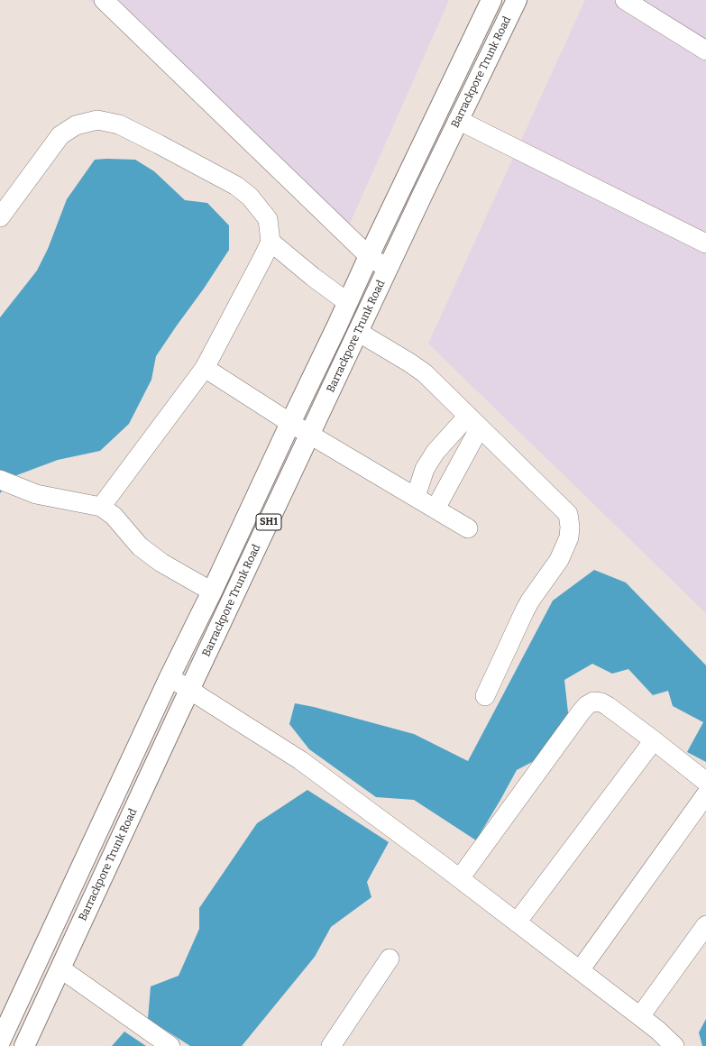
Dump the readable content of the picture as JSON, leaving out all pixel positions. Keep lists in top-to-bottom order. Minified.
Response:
{"streets":{"main road":["Barrackpore Trunk Road","SH1"]}}
